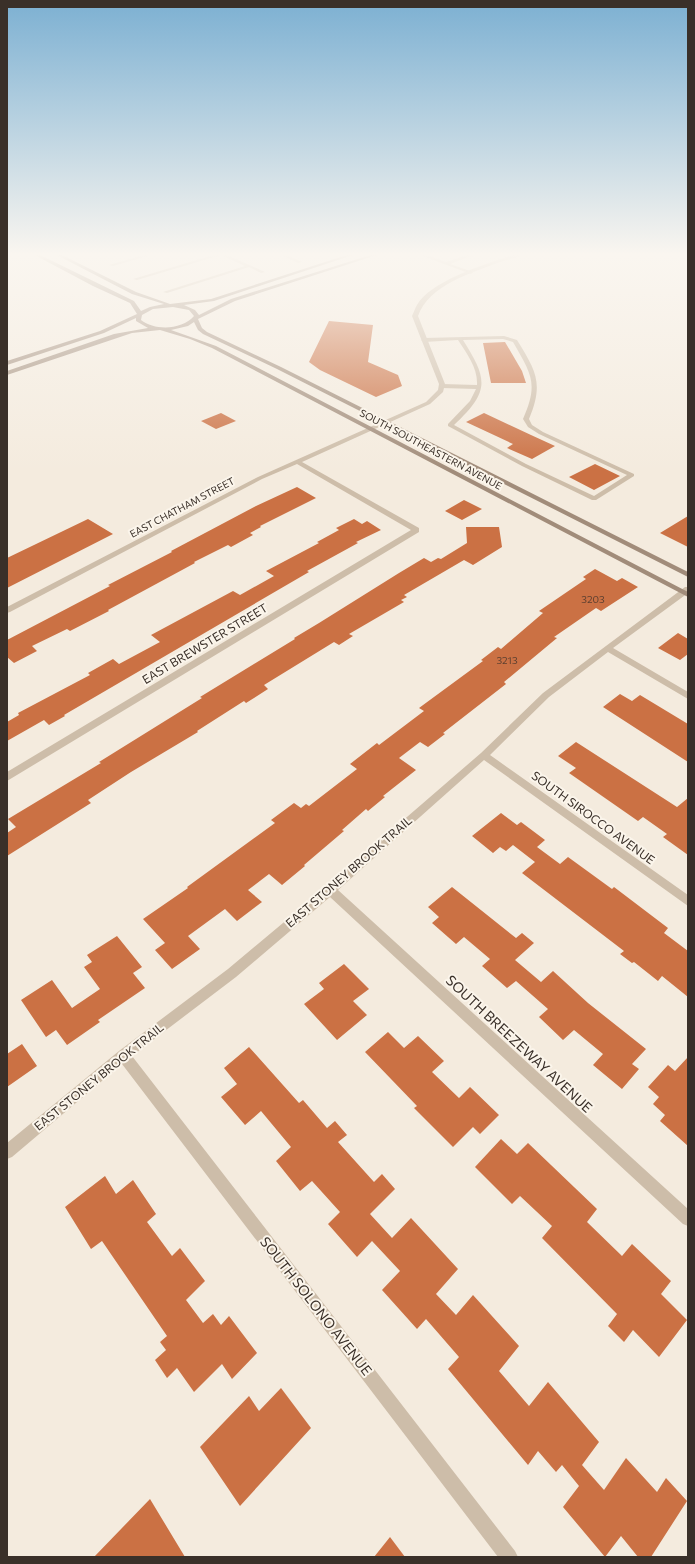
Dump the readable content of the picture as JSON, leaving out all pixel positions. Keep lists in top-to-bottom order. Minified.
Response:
{"streets":{"main road":["SOUTH SOUTHEASTERN AVENUE"],"street":["EAST CHATHAM STREET","EAST BREWSTER STREET","SOUTH SIROCCO AVENUE","EAST STONEY BROOK TRAIL","SOUTH BREEZEWAY AVENUE","SOUTH SOLONO AVENUE"]},"crossings":[["SOUTH SOUTHEASTERN AVENUE","EAST CHATHAM STREET"],["SOUTH SOUTHEASTERN AVENUE","EAST STONEY BROOK TRAIL"],["EAST CHATHAM STREET","EAST BREWSTER STREET"],["SOUTH SIROCCO AVENUE","EAST STONEY BROOK TRAIL"],["EAST STONEY BROOK TRAIL","SOUTH BREEZEWAY AVENUE"],["EAST STONEY BROOK TRAIL","SOUTH SOLONO AVENUE"]],"house_numbers":["3203","3213"]}
